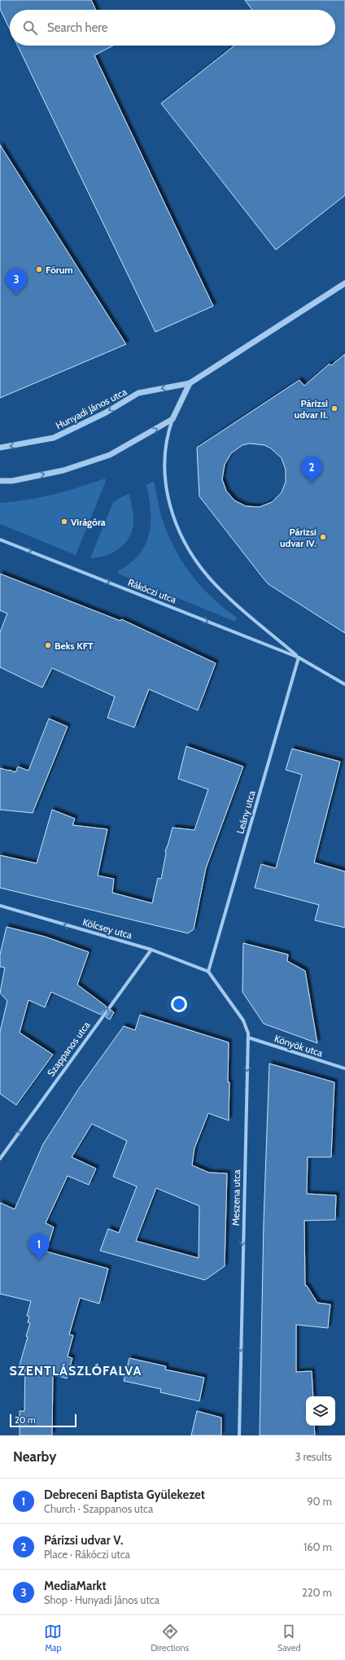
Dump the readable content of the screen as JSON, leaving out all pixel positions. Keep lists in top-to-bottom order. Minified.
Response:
{"streets":{"street":["Hunyadi János utca","Rákóczi utca","Leány utca","Kölcsey utca","Könyök utca","Szappanos utca","Meszena utca"]},"crossings":[["Rákóczi utca","Leány utca"],["Leány utca","Kölcsey utca"],["Leány utca","Meszena utca"],["Kölcsey utca","Szappanos utca"],["Kölcsey utca","Meszena utca"],["Könyök utca","Meszena utca"]],"one_way":["Rákóczi utca","Kölcsey utca","Szappanos utca","Meszena utca"],"districts":["SZENTLÁSZLÓFALVA"],"places":["Fórum","Párizsi udvar II.","Virágóra","Párizsi udvar IV.","Beks KFT"],"scale_bar":"20 m","page":{"search":"Search here","pins":["3","2","1"],"scale":"20 m","heading":["Nearby","3 results"],"list":[{"mark":"1","name":"Debreceni Baptista Gyülekezet","note":"Church · Szappanos utca","value":"90 m"},{"mark":"2","name":"Párizsi udvar V.","note":"Place · Rákóczi utca","value":"160 m"},{"mark":"3","name":"MediaMarkt","note":"Shop · Hunyadi János utca","value":"220 m"}],"nav":["Map","Directions","Saved"]}}
